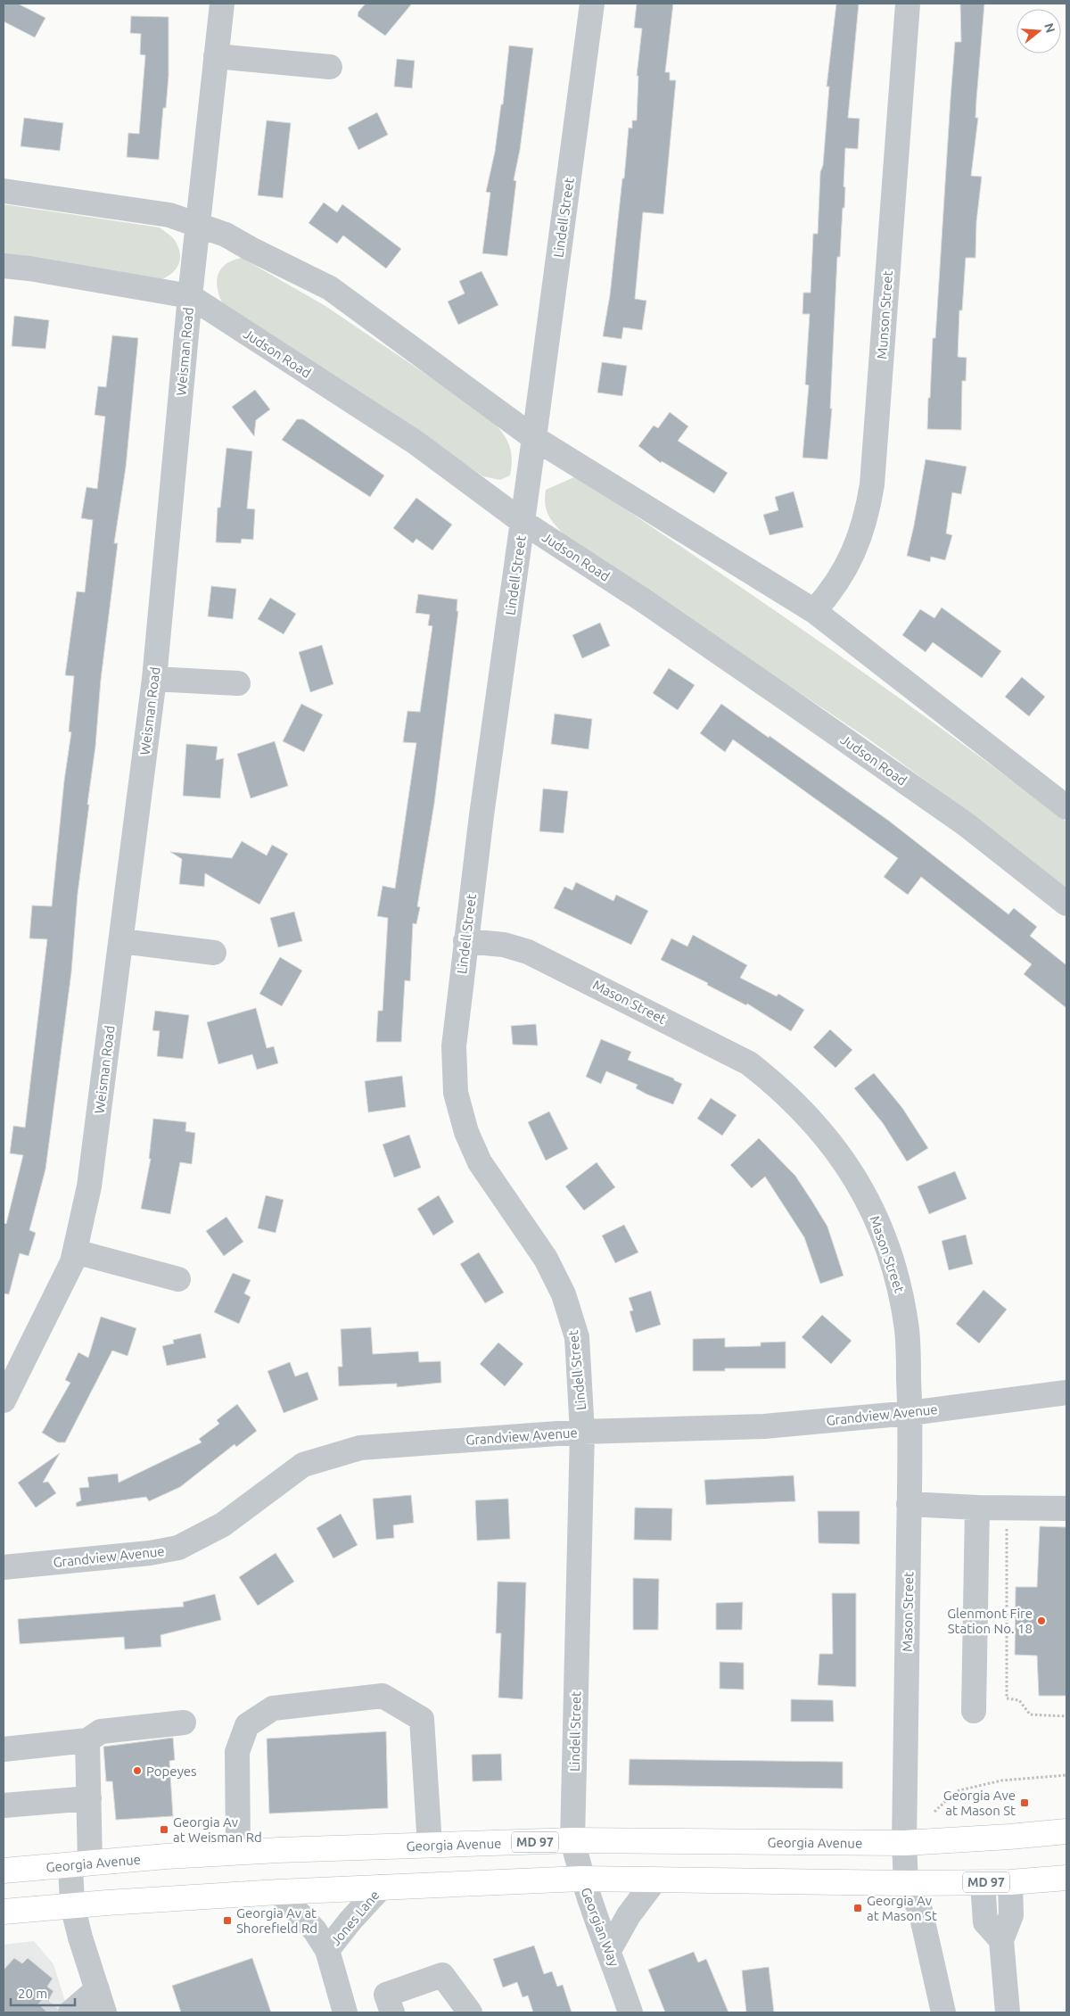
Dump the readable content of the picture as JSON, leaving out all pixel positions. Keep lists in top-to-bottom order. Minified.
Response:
{"streets":{"main road":["MD 97","Georgia Avenue"],"street":["Lindell Street","Munson Street","Weisman Road","Judson Road","Mason Street","Grandview Avenue","Jones Lane","Georgian Way"]},"crossings":[["Lindell Street","Judson Road"],["Lindell Street","Mason Street"],["Lindell Street","Grandview Avenue"],["Lindell Street","Georgia Avenue"],["Lindell Street","Georgian Way"],["Weisman Road","Judson Road"],["Mason Street","Grandview Avenue"],["Mason Street","MD 97"],["Mason Street","Georgia Avenue"],["MD 97","Jones Lane"],["MD 97","Georgian Way"],["Georgia Avenue","Georgian Way"]],"places":{"other":["Glenmont Fire Station No. 18","Popeyes"],"transit":["Georgia Ave at Mason St","Georgia Av at Weisman Rd","Georgia Av at Mason St","Georgia Av at Shorefield Rd"]},"scale_bar":"20 m","north":"right"}
